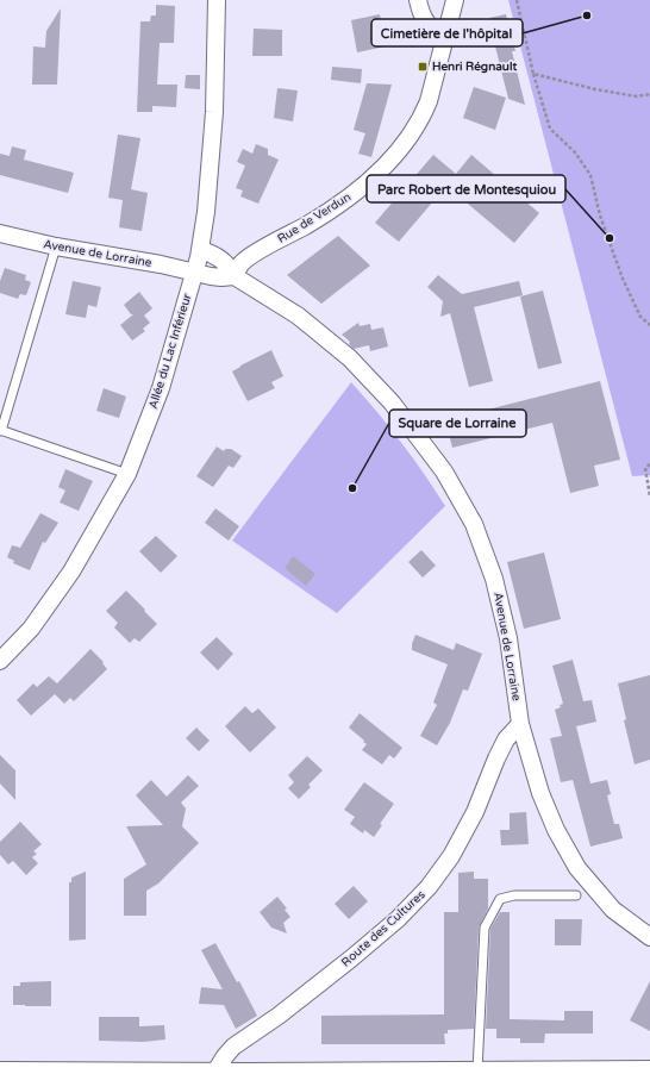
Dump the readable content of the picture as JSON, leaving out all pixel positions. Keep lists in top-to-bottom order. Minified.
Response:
{"streets":{"street":["Rue de Verdun","Avenue de Lorraine","Allée du Lac Inférieur","Route des Cultures"]},"crossings":[["Rue de Verdun","Avenue de Lorraine"],["Avenue de Lorraine","Allée du Lac Inférieur"],["Avenue de Lorraine","Route des Cultures"]],"places":{"other":["Cimetière de l'hôpital","Parc Robert de Montesquiou","Square de Lorraine"],"transit":["Henri Régnault"]}}
